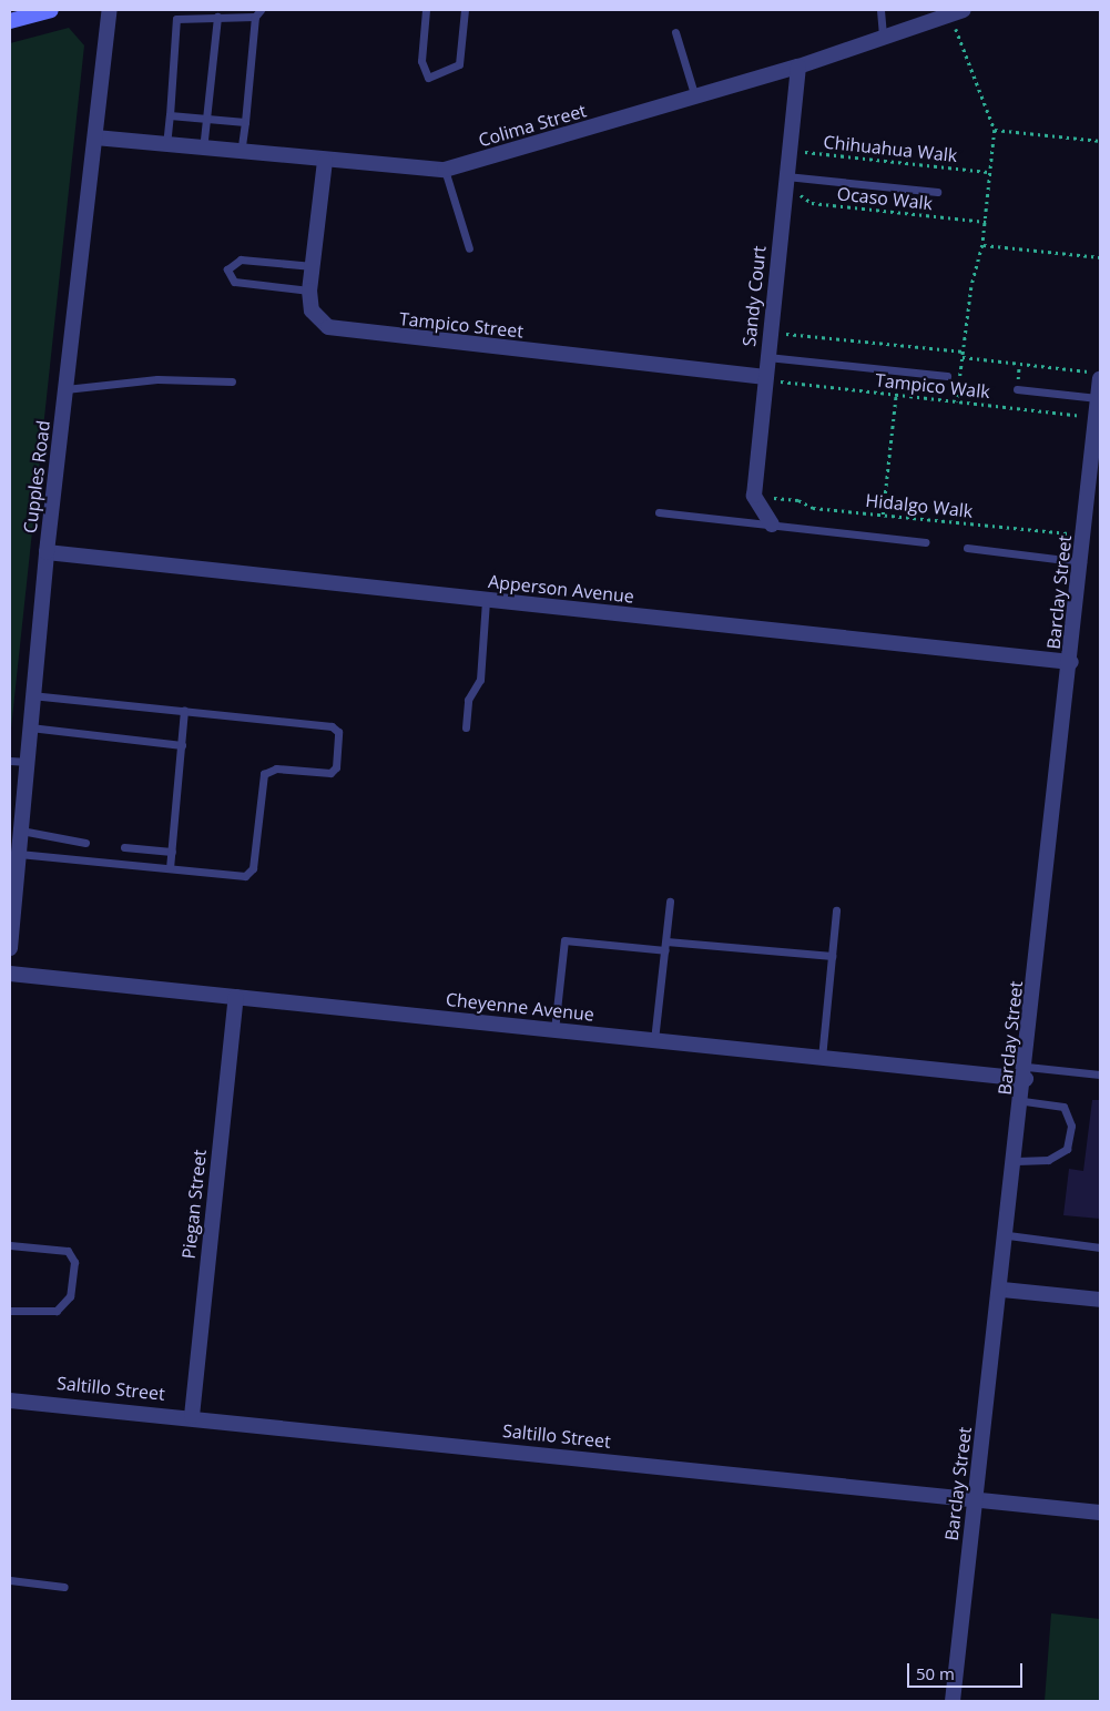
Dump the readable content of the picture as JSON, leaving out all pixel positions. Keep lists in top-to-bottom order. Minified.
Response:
{"streets":{"street":["Colima Street","Sandy Court","Tampico Street","Cupples Road","Apperson Avenue","Barclay Street","Cheyenne Avenue","Piegan Street","Saltillo Street"],"path":["Chihuahua Walk","Ocaso Walk","Tampico Walk","Hidalgo Walk"]},"crossings":[["Colima Street","Sandy Court"],["Colima Street","Tampico Street"],["Colima Street","Cupples Road"],["Chihuahua Walk","Sandy Court"],["Ocaso Walk","Sandy Court"],["Sandy Court","Tampico Street"],["Sandy Court","Tampico Walk"],["Sandy Court","Hidalgo Walk"],["Tampico Street","Tampico Walk"],["Tampico Walk","Barclay Street"],["Cupples Road","Apperson Avenue"],["Hidalgo Walk","Barclay Street"],["Apperson Avenue","Barclay Street"],["Barclay Street","Cheyenne Avenue"],["Barclay Street","Saltillo Street"],["Cheyenne Avenue","Piegan Street"],["Piegan Street","Saltillo Street"]],"scale_bar":"50 m"}
